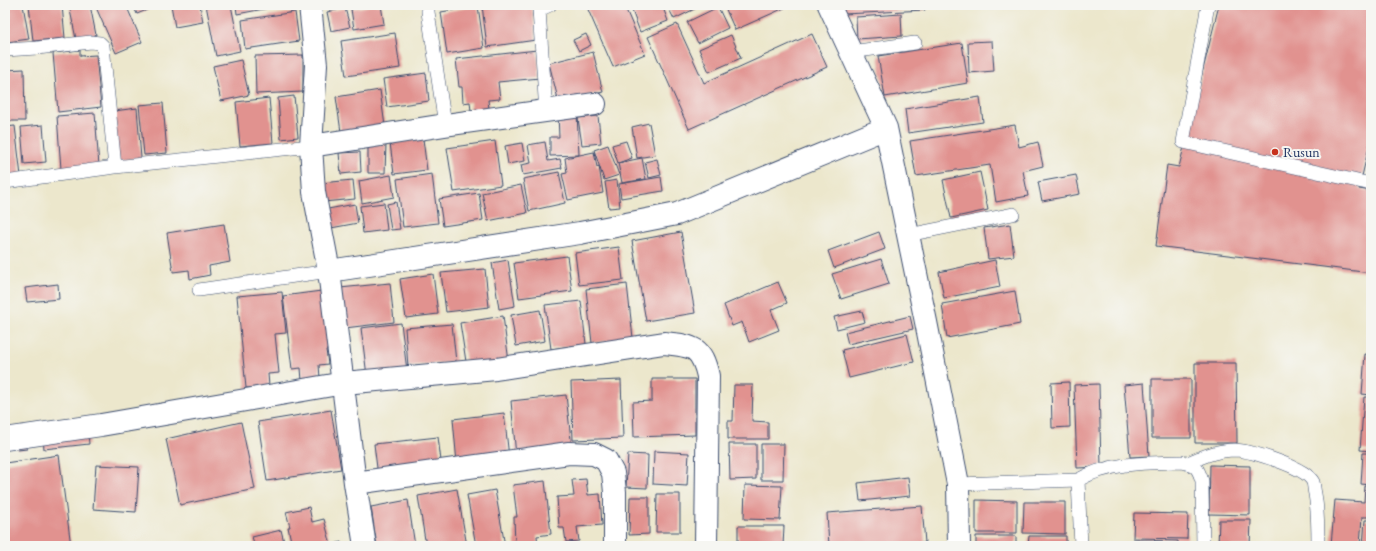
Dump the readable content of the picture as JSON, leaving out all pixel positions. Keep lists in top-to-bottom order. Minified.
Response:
{"places":["Rusun"]}
